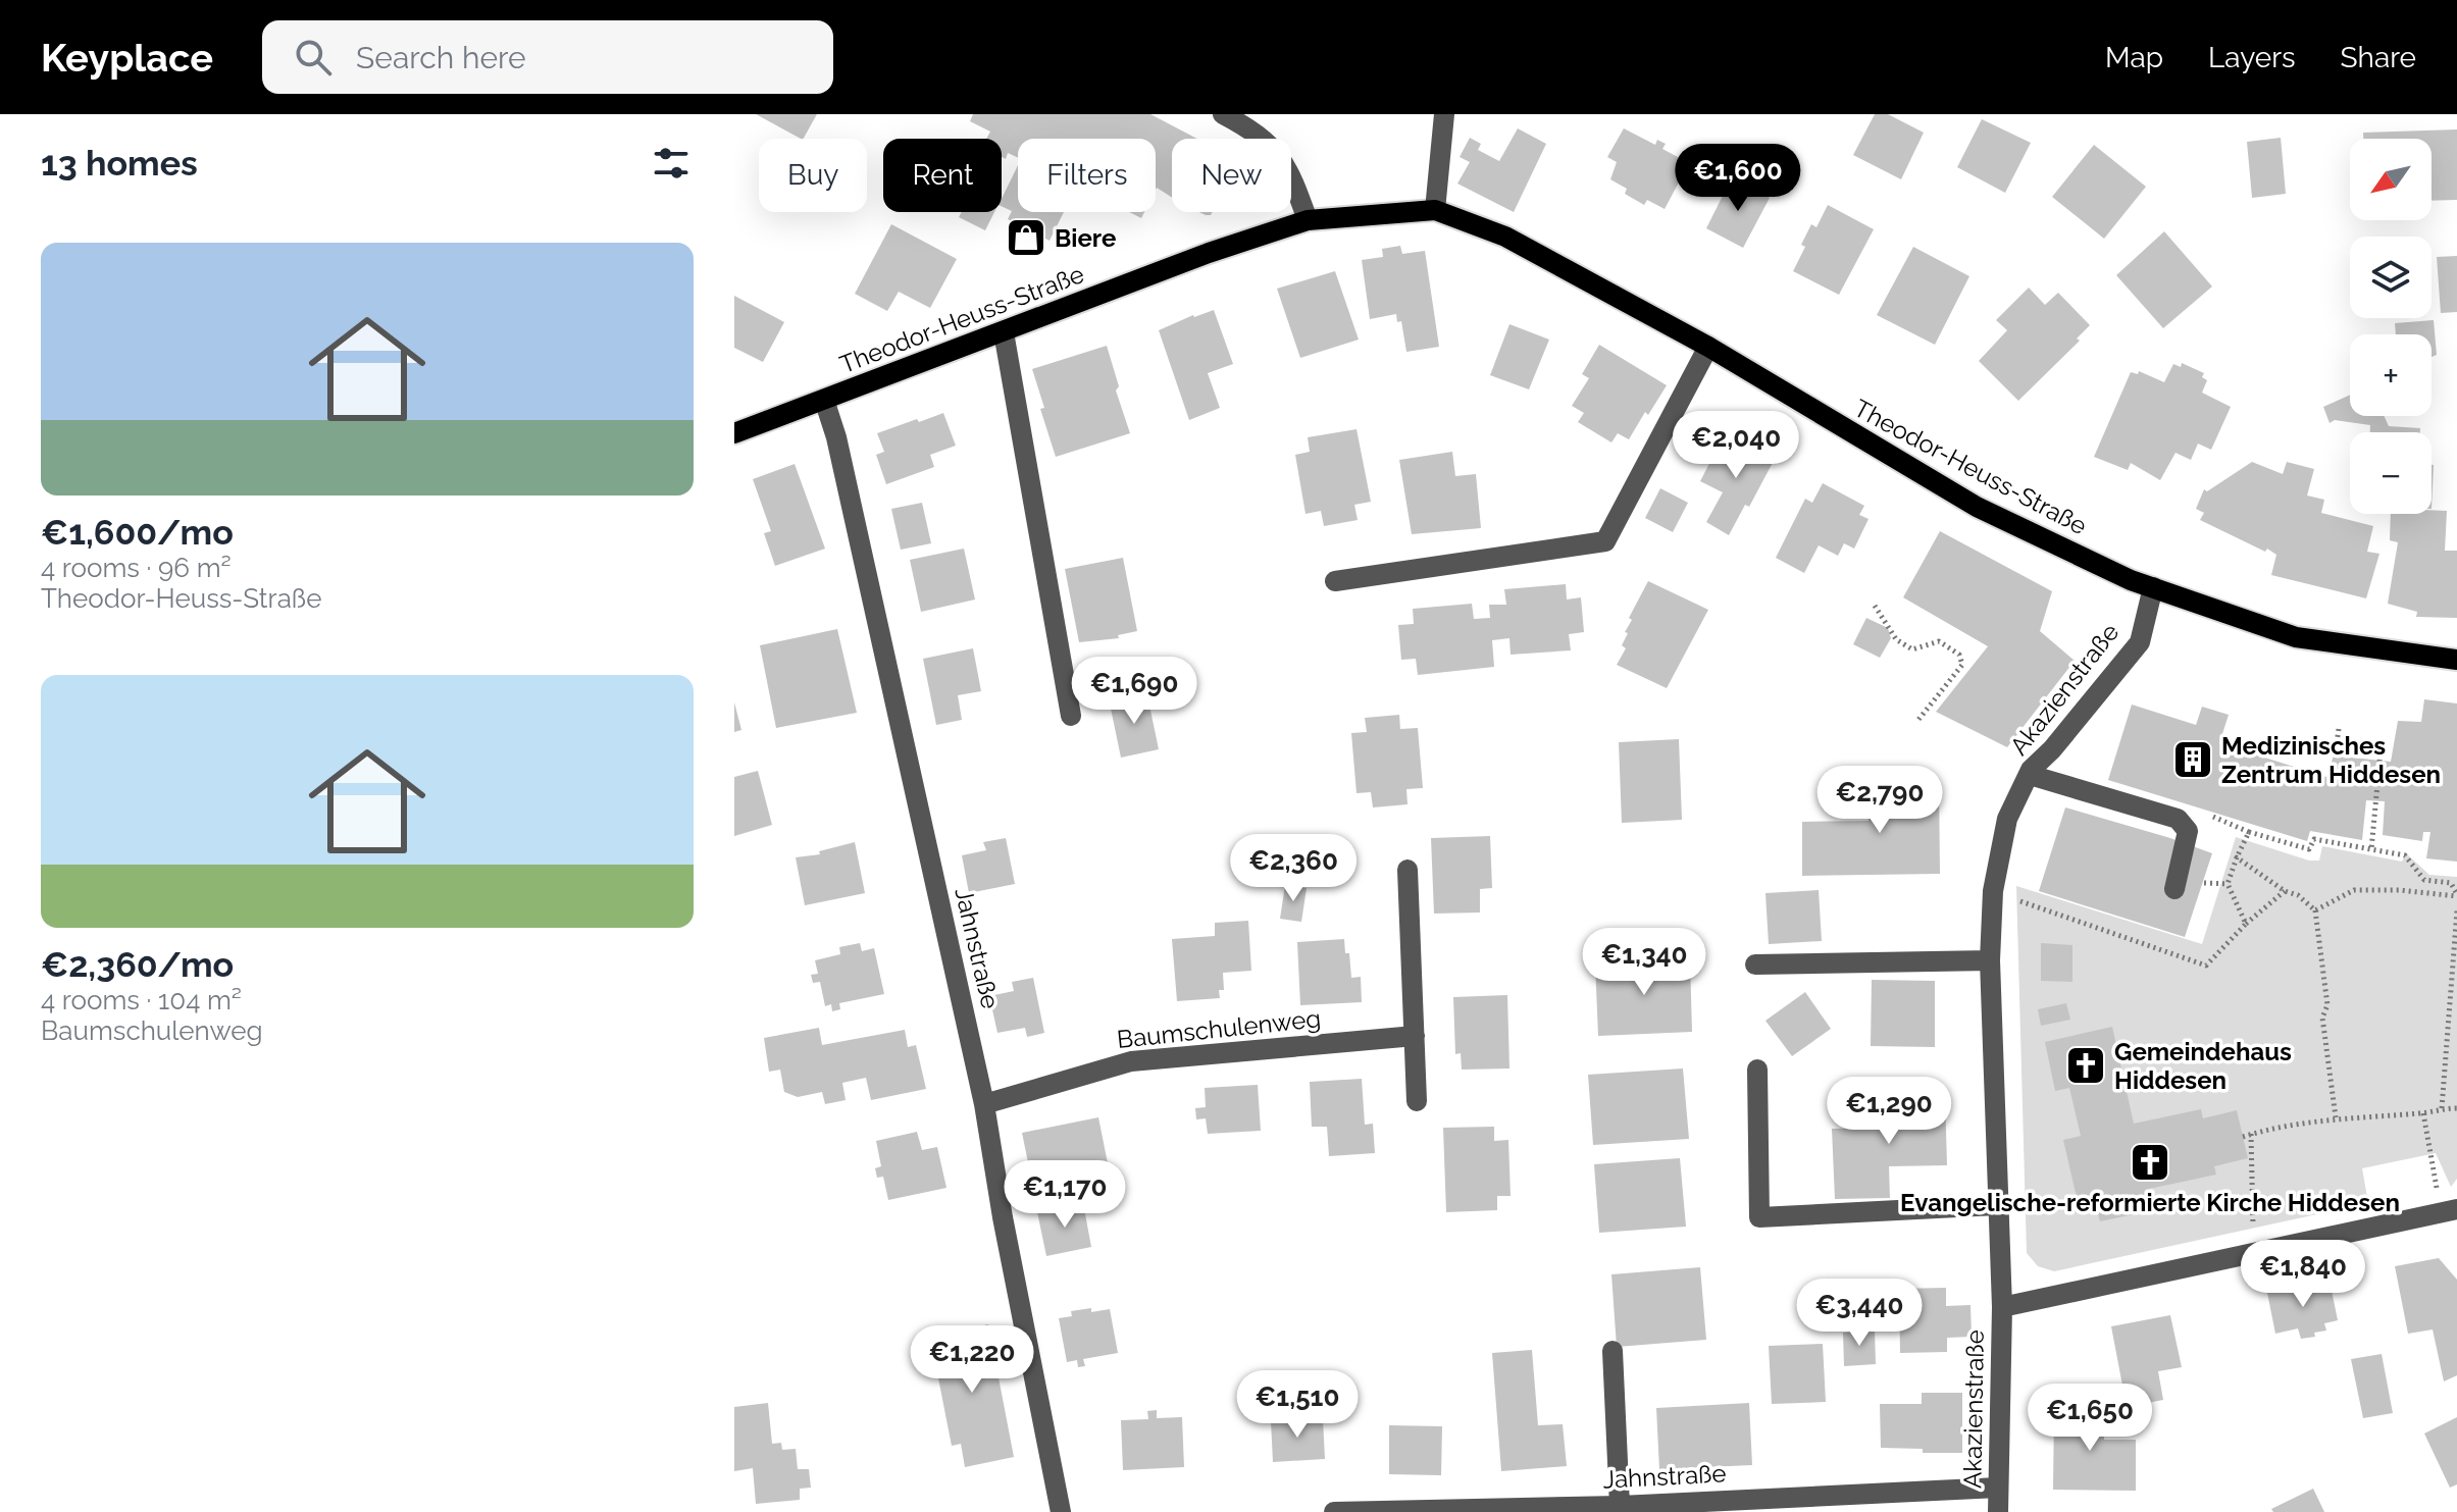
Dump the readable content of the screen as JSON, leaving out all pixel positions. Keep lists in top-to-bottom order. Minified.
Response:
{"streets":{"main road":["Theodor-Heuss-Straße"],"street":["Akazienstraße","Jahnstraße","Baumschulenweg"]},"crossings":[["Theodor-Heuss-Straße","Akazienstraße"],["Theodor-Heuss-Straße","Jahnstraße"],["Akazienstraße","Jahnstraße"],["Jahnstraße","Baumschulenweg"]],"places":{"shop":["Biere"],"building":["Medizinisches Zentrum Hiddesen"],"church":["Gemeindehaus Hiddesen","Evangelische-reformierte Kirche Hiddesen"]},"north":"bottom left","page":{"header":"Keyplace","search":"Search here","nav":["Map","Layers","Share"],"heading":"13 homes","map_buttons":["+","−"],"chip":["Buy","Rent","Filters","New"],"price":["€1,600","€2,040","€1,690","€2,790","€2,360","€1,340","€1,290","€1,170","€1,840","€3,440","€1,220","€1,510","€1,650"],"list":[{"name":"€1,600/mo","note":"4 rooms · 96 m² · Theodor-Heuss-Straße"},{"name":"€2,360/mo","note":"4 rooms · 104 m² · Baumschulenweg"}]}}
